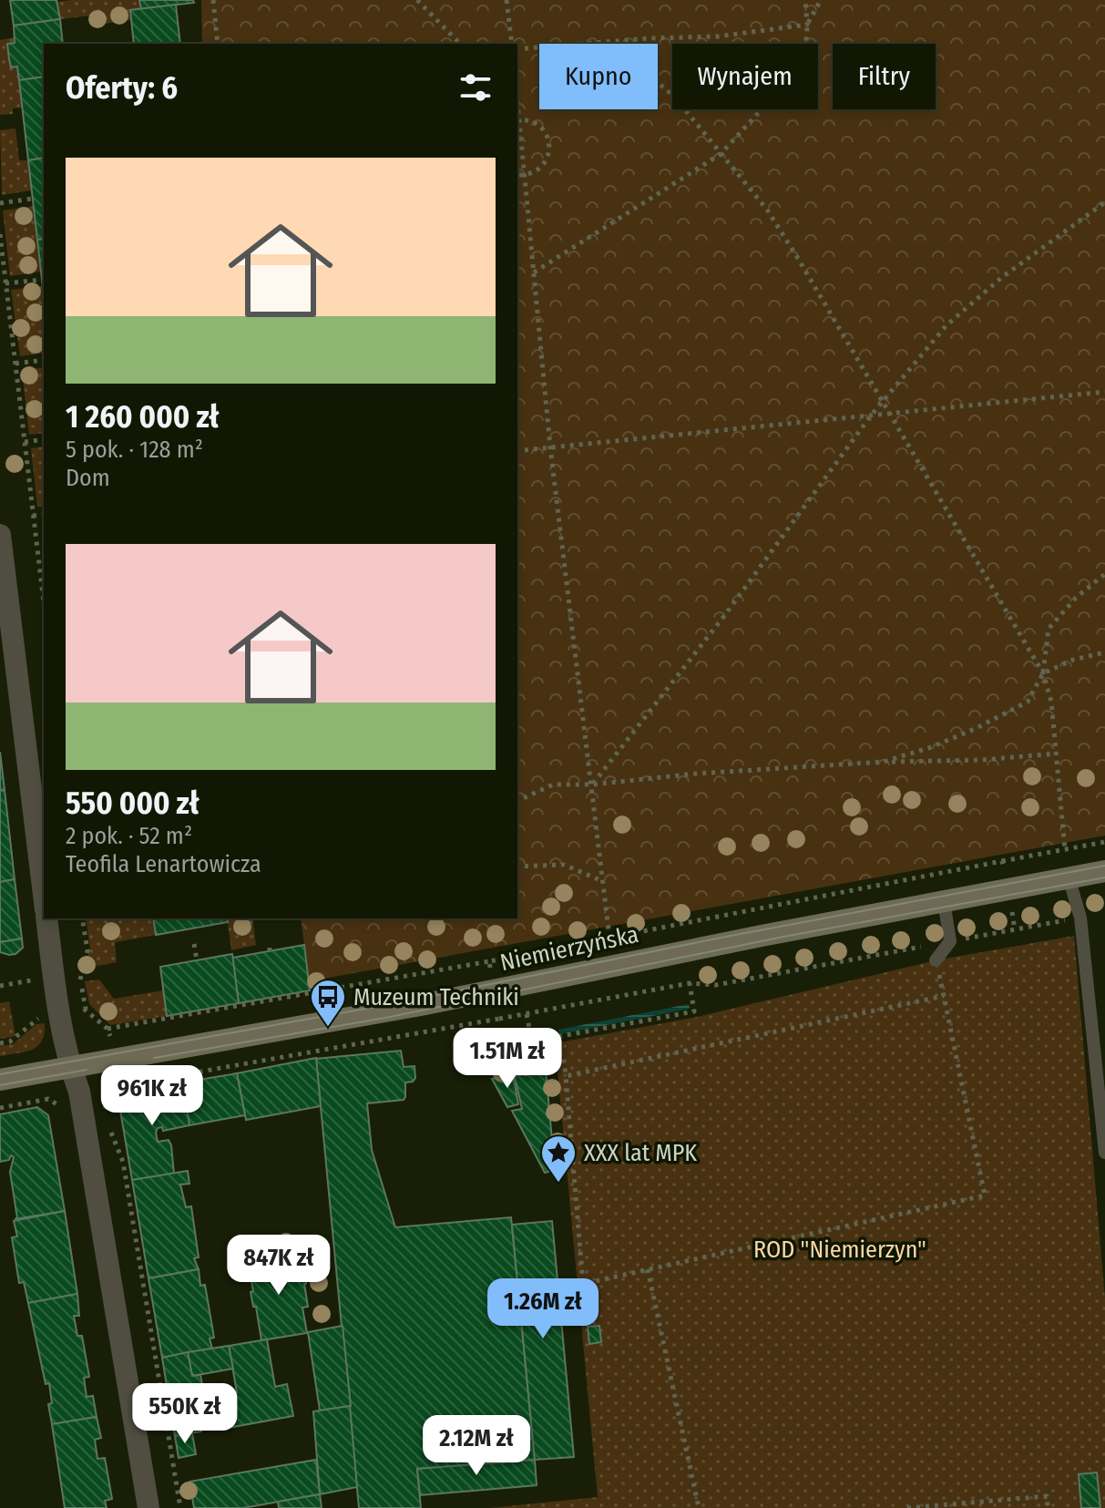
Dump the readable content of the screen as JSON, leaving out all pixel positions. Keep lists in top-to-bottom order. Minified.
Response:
{"streets":{"street":["Niemierzyńska"]},"parks":["ROD \"Niemierzyn\""],"places":{"bus stop":["Muzeum Techniki"],"place":["XXX lat MPK"]},"page":{"chip":["Kupno","Wynajem","Filtry"],"heading":"Oferty: 6","list":[{"name":"1 260 000 zł","note":"5 pok. · 128 m² · Dom"},{"name":"550 000 zł","note":"2 pok. · 52 m² · Teofila Lenartowicza"}],"price":["1.51M zł","961K zł","847K zł","1.26M zł","550K zł","2.12M zł"]}}
